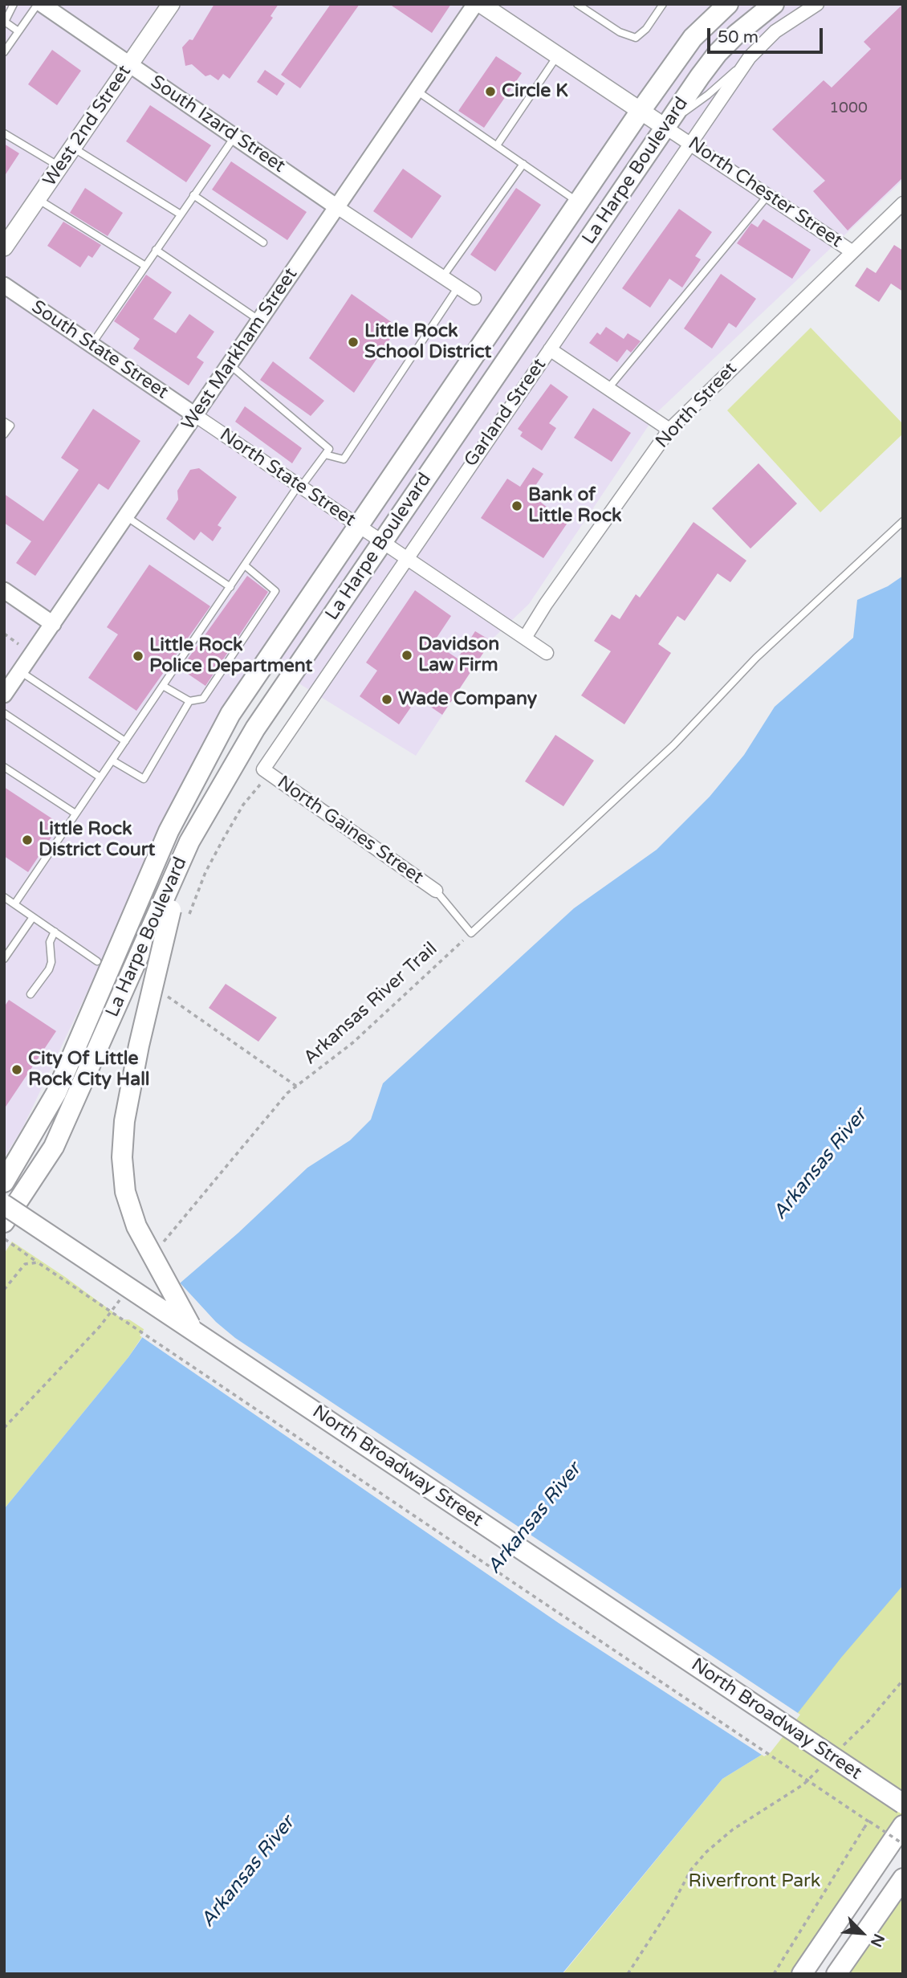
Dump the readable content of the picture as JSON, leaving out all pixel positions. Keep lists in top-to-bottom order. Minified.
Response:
{"streets":{"main road":["West 2nd Street","La Harpe Boulevard","North Chester Street","North Broadway Street"],"street":["South Izard Street","West Markham Street","South State Street","North Street","Garland Street","North State Street","North Gaines Street"],"path":["Arkansas River Trail"]},"crossings":[["South Izard Street","West 2nd Street"],["South Izard Street","West Markham Street"],["La Harpe Boulevard","North Chester Street"],["La Harpe Boulevard","Garland Street"],["La Harpe Boulevard","North State Street"],["North Chester Street","North Street"],["North Chester Street","Garland Street"],["West Markham Street","South State Street"],["West Markham Street","North State Street"],["South State Street","North State Street"],["North Street","North State Street"],["Garland Street","North State Street"],["Garland Street","North Gaines Street"]],"water":["Arkansas River"],"parks":["Riverfront Park"],"places":["Circle K","Little Rock School District","Bank of Little Rock","Davidson Law Firm","Little Rock Police Department","Wade Company","Little Rock District Court","City Of Little Rock City Hall"],"house_numbers":["1000"],"scale_bar":"50 m","north":"bottom right"}
